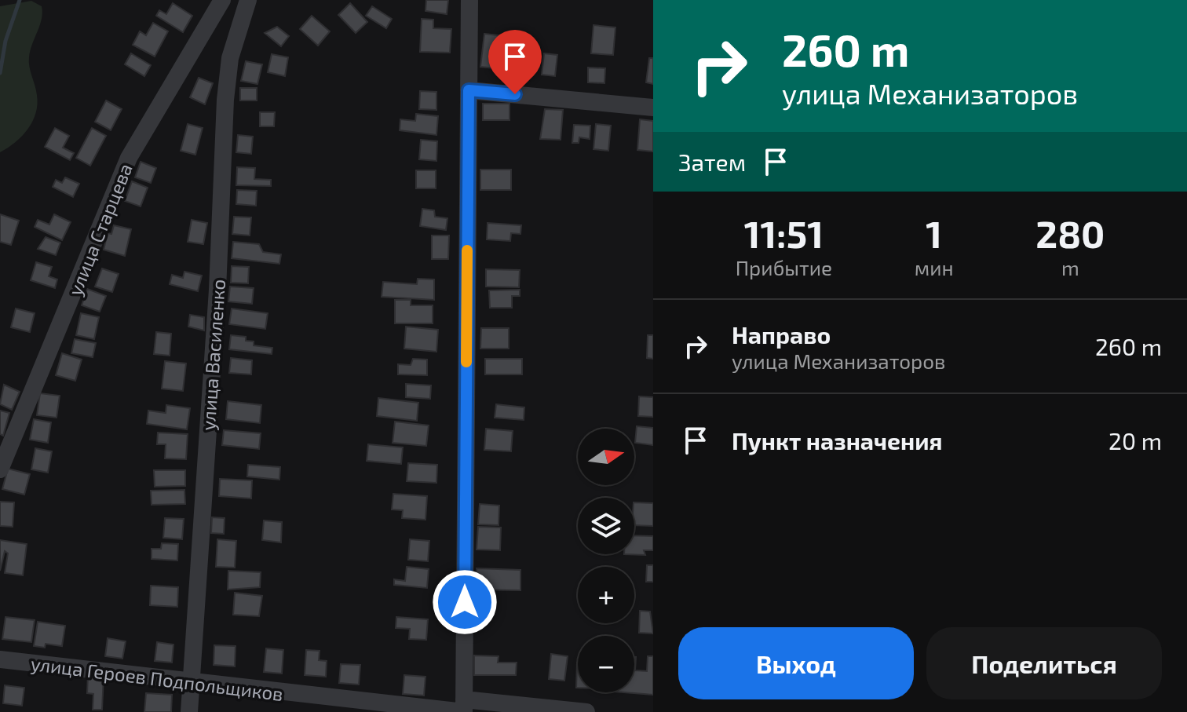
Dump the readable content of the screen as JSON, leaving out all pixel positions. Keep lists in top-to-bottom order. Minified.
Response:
{"streets":{"street":["улица Старцева","улица Василенко","улица Героев Подпольщиков"]},"crossings":[["улица Василенко","улица Героев Подпольщиков"]],"north":"right","page":{"turn":["260 m","улица Механизаторов"],"then":"Затем","eta":["11:51","Прибытие","1","мин","280","m"],"list":[{"name":"Направо","note":"улица Механизаторов","value":"260 m"},{"name":"Пункт назначения","value":"20 m"}],"map_buttons":["+","−"],"buttons":["Выход","Поделиться"]}}
